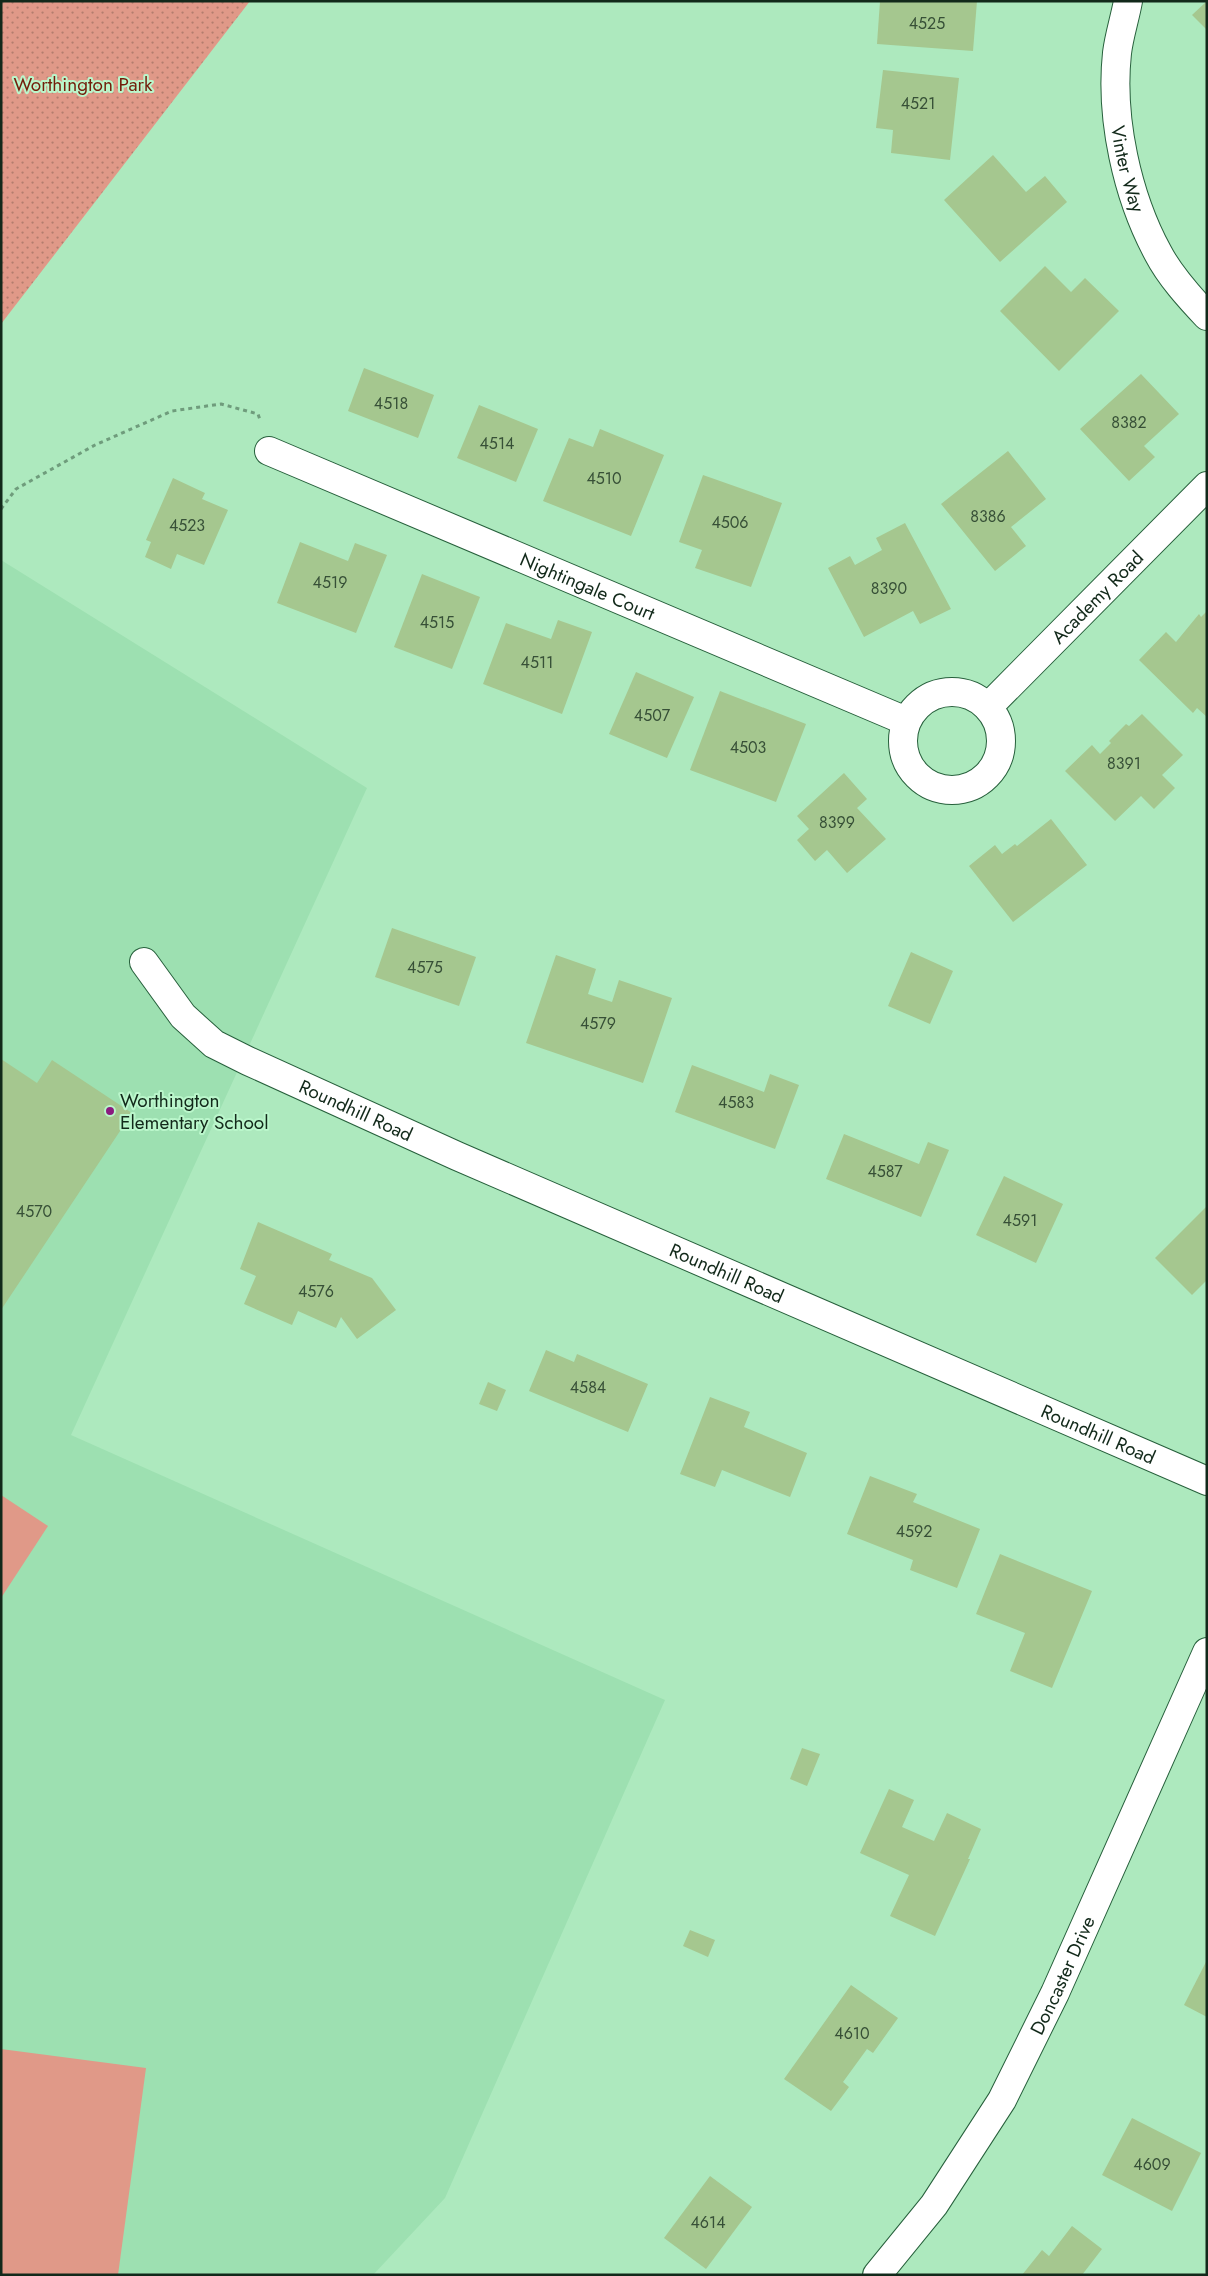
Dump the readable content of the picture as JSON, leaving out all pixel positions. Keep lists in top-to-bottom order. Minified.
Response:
{"streets":{"street":["Vinter Way","Nightingale Court","Academy Road","Roundhill Road","Doncaster Drive"]},"crossings":[["Nightingale Court","Academy Road"]],"parks":["Worthington Park"],"places":["Worthington Elementary School"],"house_numbers":["4525","4521","4518","8382","4514","4510","8386","4506","4523","4519","8390","4515","4511","4507","4503","8391","8399","4575","4579","4583","4587","4570","4591","4576","4584","4592","4610","4609","4614"]}
